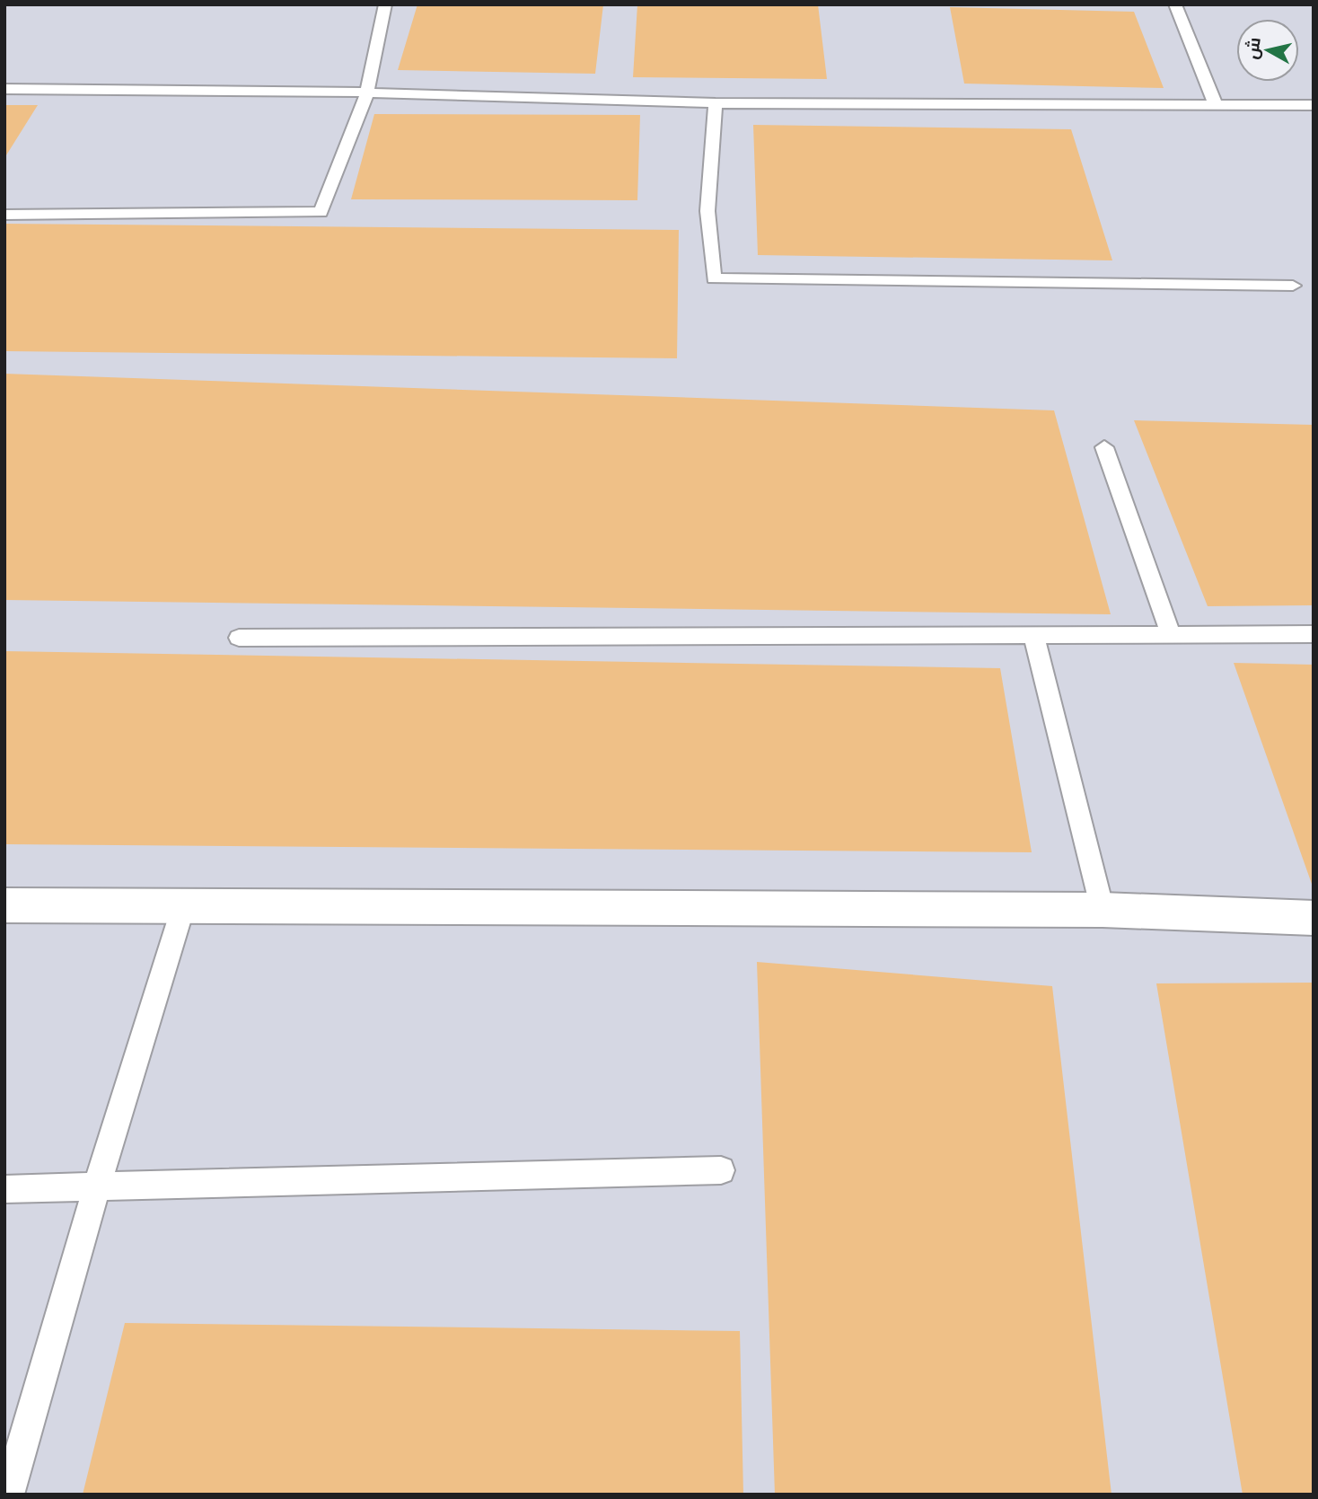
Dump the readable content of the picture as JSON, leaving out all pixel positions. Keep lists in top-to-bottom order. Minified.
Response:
{"north":"left"}
